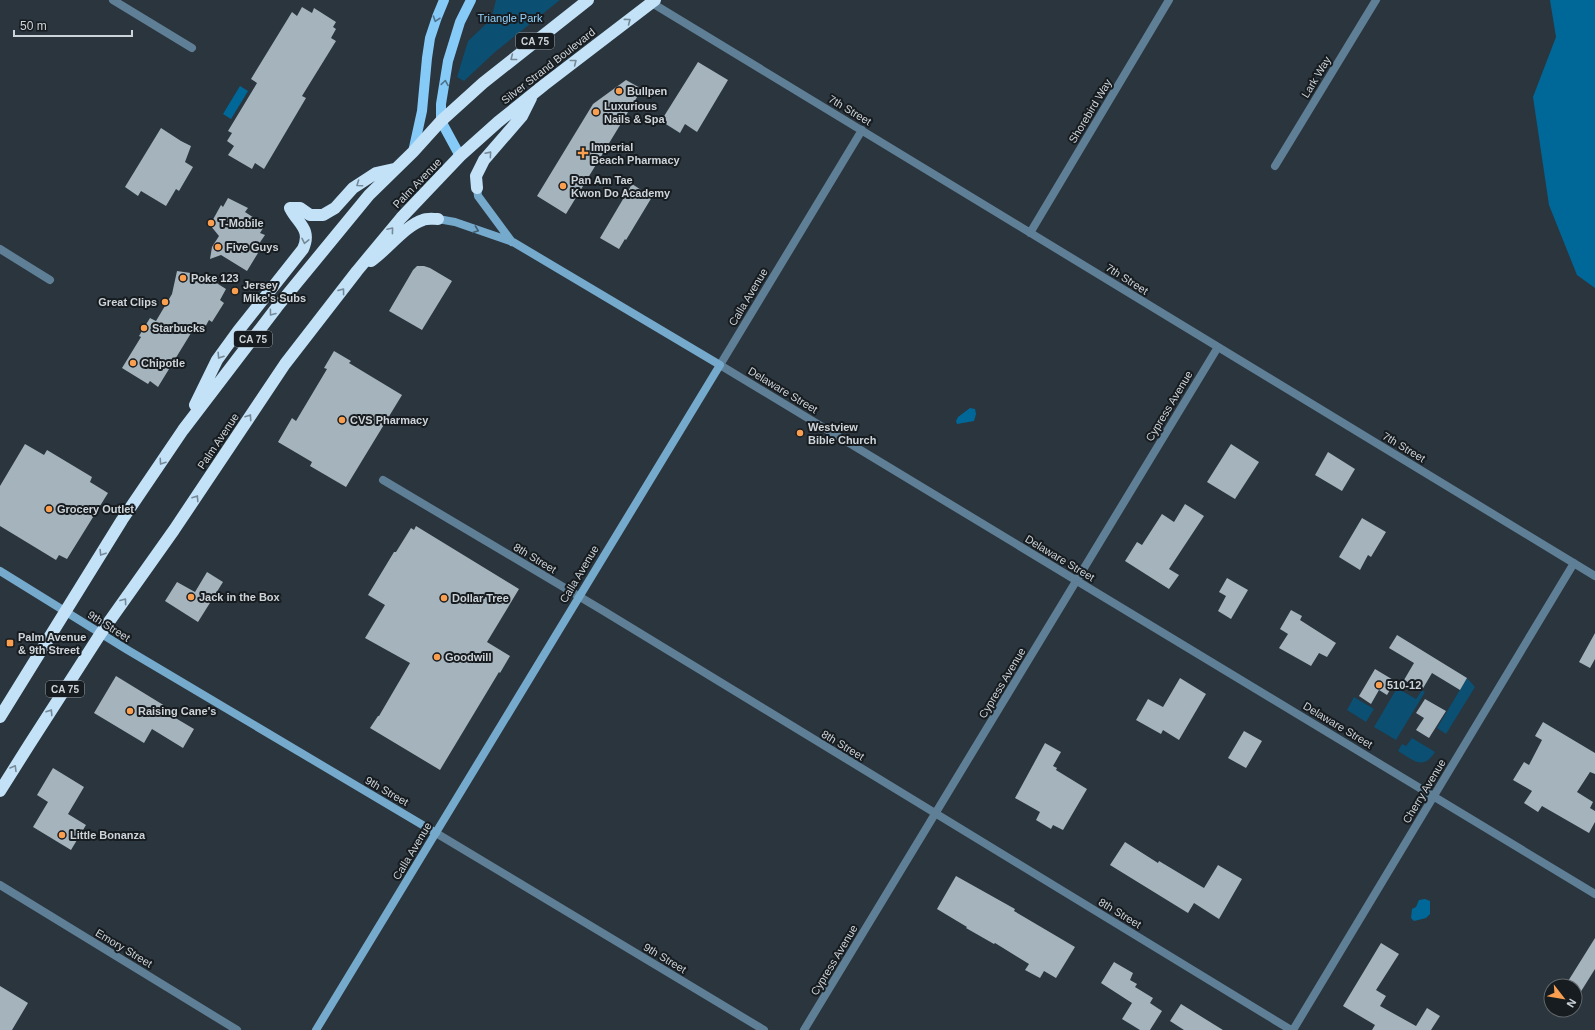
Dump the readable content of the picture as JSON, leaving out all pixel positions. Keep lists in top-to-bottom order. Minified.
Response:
{"streets":{"highway":["CA 75","Silver Strand Boulevard","Palm Avenue"],"street":["Lark Way","7th Street","Shorebird Way","Calla Avenue","Delaware Street","Cypress Avenue","8th Street","9th Street","Cherry Avenue","Emory Street"]},"crossings":[["CA 75","9th Street"],["Silver Strand Boulevard","7th Street"],["Silver Strand Boulevard","Palm Avenue"],["7th Street","Shorebird Way"],["7th Street","Calla Avenue"],["7th Street","Cypress Avenue"],["7th Street","Cherry Avenue"],["Palm Avenue","9th Street"],["Calla Avenue","Delaware Street"],["Calla Avenue","8th Street"],["Calla Avenue","9th Street"],["Delaware Street","Cypress Avenue"],["Delaware Street","Cherry Avenue"],["Cypress Avenue","8th Street"],["8th Street","Cherry Avenue"]],"parks":["Triangle Park"],"places":{"other":["Bullpen","Luxurious Nails & Spa","Pan Am Tae Kwon Do Academy","T-Mobile","Five Guys","Poke 123","Jersey Mike's Subs","Great Clips","Starbucks","Chipotle","CVS Pharmacy","Westview Bible Church","Grocery Outlet","Jack in the Box","Dollar Tree","Goodwill","510-12","Raising Cane's","Little Bonanza"],"health":["Imperial Beach Pharmacy"],"transit":["Palm Avenue & 9th Street"]},"scale_bar":"50 m","north":"bottom right"}
